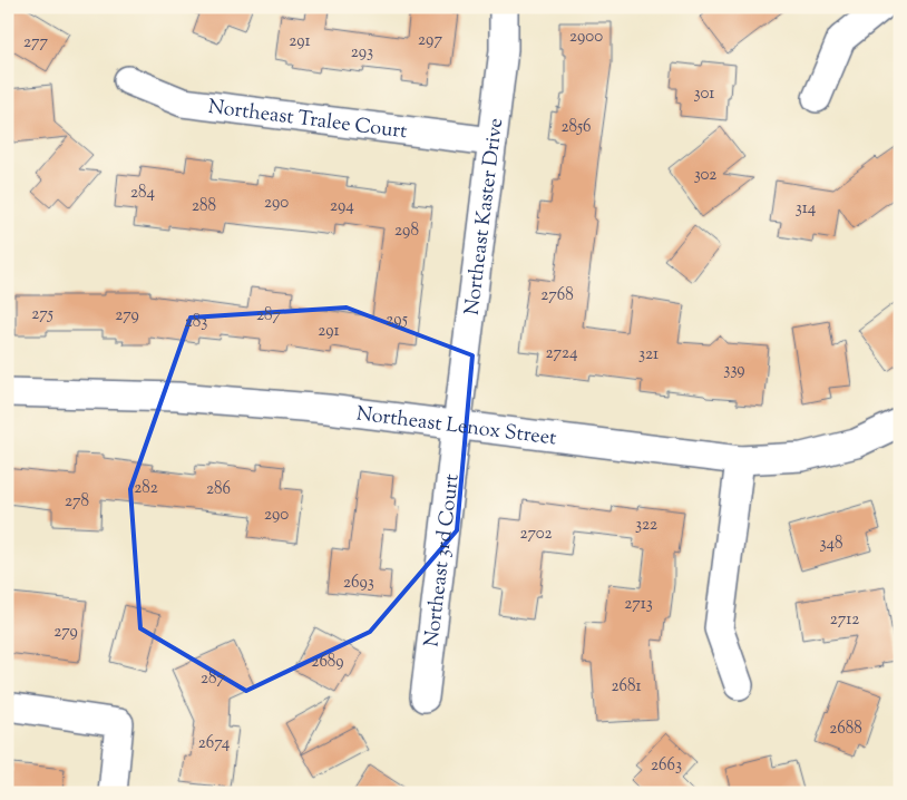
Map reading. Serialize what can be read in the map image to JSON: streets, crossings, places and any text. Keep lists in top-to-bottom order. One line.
{"streets":{"street":["Northeast Tralee Court","Northeast Kaster Drive","Northeast Lenox Street","Northeast 3rd Court"]},"crossings":[["Northeast Tralee Court","Northeast Kaster Drive"],["Northeast Kaster Drive","Northeast Lenox Street"],["Northeast Kaster Drive","Northeast 3rd Court"],["Northeast Lenox Street","Northeast 3rd Court"]],"house_numbers":["2900","297","291","277","293","301","2856","302","284","290","288","294","314","298","2768","275","279","287","295","283","291","2724","321","339","282","286","278","290","322","2702","348","2693","2713","2712","279","2689","287","2681","2688","2674","2663"]}
